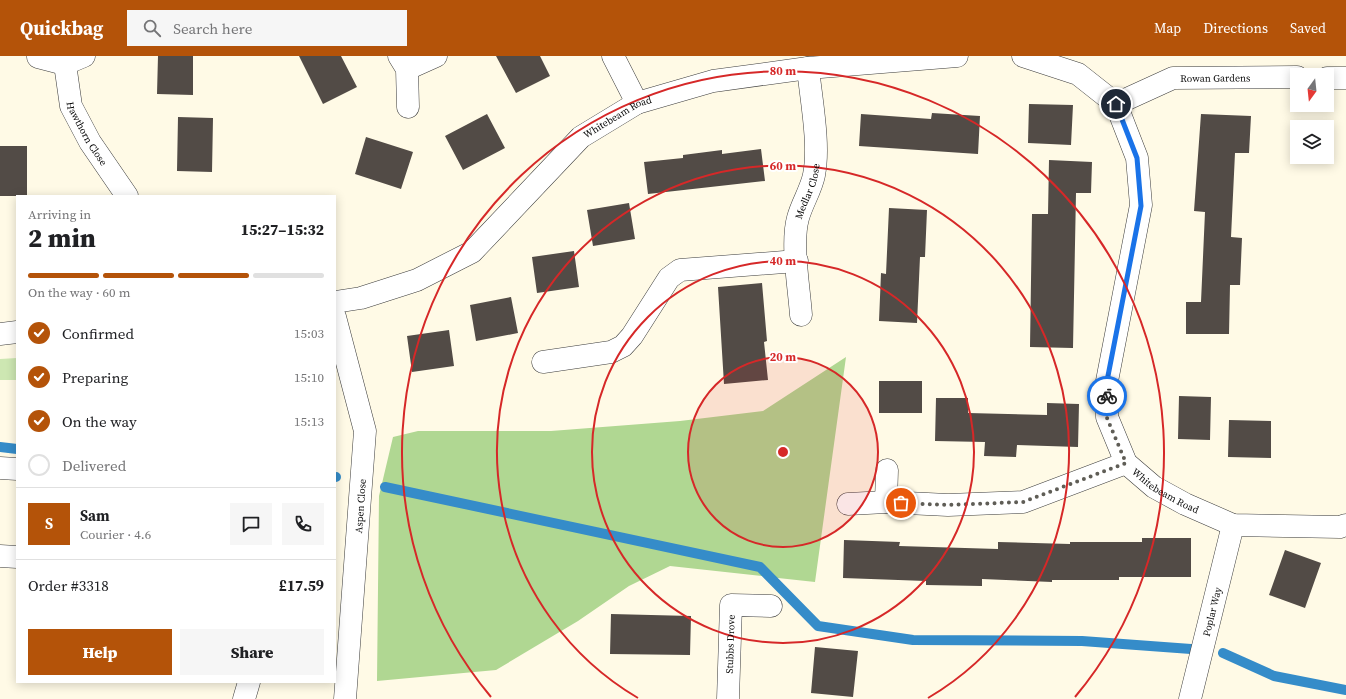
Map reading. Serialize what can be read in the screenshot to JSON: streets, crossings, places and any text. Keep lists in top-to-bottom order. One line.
{"streets":{"street":["Rowan Gardens","Whitebeam Road","Hawthorn Close","Medlar Close","Aspen Close","Poplar Way","Stubbs Drove"]},"crossings":[["Rowan Gardens","Whitebeam Road"],["Whitebeam Road","Medlar Close"],["Whitebeam Road","Poplar Way"]],"north":"bottom","page":{"header":"Quickbag","search":"Search here","nav":["Map","Directions","Saved"],"heading":["2 min","Arriving in","15:27–15:32"],"panel":["Sam","Courier · 4.6","Order #3318","£17.59"],"bar":"On the way · 60 m","list":[["Confirmed","15:03"],["Preparing","15:10"],["On the way","15:13"],"Delivered"],"round":"S","buttons":["Help","Share"]},"rings":["80 m","60 m","40 m","20 m"]}
